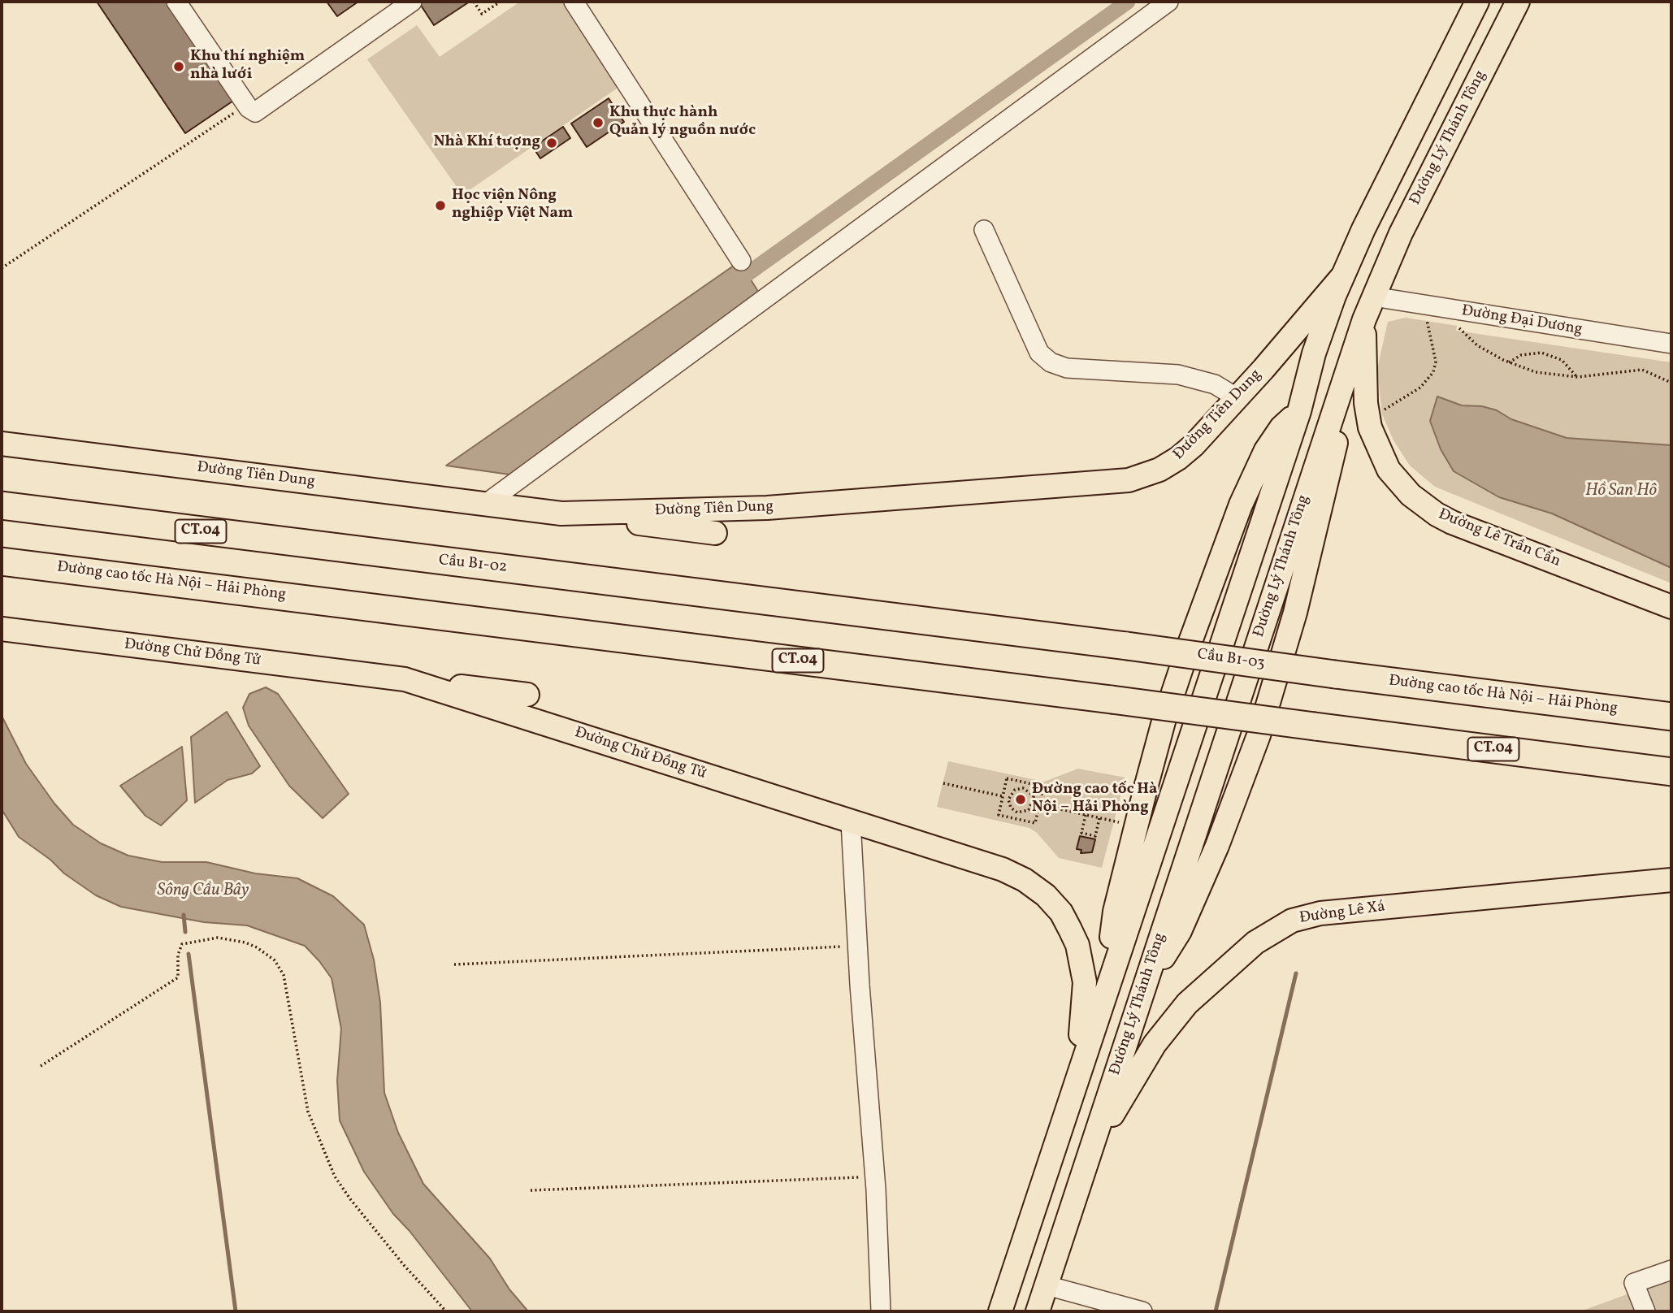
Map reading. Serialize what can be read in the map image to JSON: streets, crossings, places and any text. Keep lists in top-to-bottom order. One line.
{"streets":{"highway":["CT.04","Cầu B1-02","Đường cao tốc Hà Nội – Hải Phòng","Cầu B1-03"],"main road":["Đường Lý Thánh Tông","Đường Tiên Dung","Đường Lê Trần Cẩn","Đường Chử Đồng Tử","Đường Lê Xá"],"street":["Đường Đại Dương"]},"crossings":[["Đường Lý Thánh Tông","Đường Đại Dương"],["Đường Lý Thánh Tông","Đường Lê Trần Cẩn"],["Đường Lý Thánh Tông","Đường Lê Xá"],["Cầu B1-02","Cầu B1-03"],["Đường cao tốc Hà Nội – Hải Phòng","Cầu B1-03"]],"water":["Hồ San Hô","Sông Cầu Bây"],"places":["Khu thí nghiệm nhà lưới","Khu thực hành Quản lý nguồn nước","Nhà Khí tượng","Học viện Nông nghiệp Việt Nam","Đường cao tốc Hà Nội – Hải Phòng"]}
